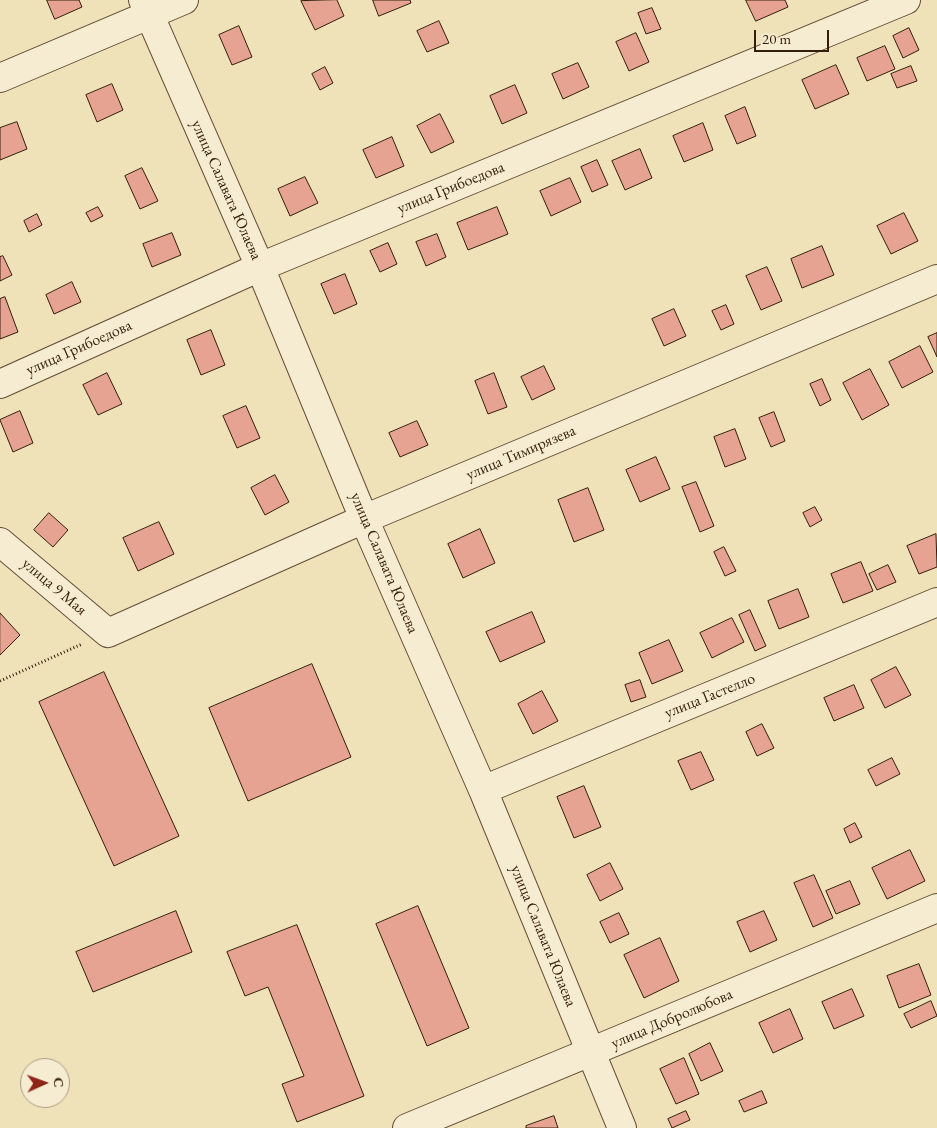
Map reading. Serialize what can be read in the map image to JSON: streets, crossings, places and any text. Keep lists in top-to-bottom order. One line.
{"streets":{"street":["улица Грибоедова","улица Салавата Юлаева","улица Тимирязева","улица 9 Мая","улица Гастелло","улица Добролюбова"]},"crossings":[["улица Грибоедова","улица Салавата Юлаева"],["улица Салавата Юлаева","улица Тимирязева"],["улица Салавата Юлаева","улица Гастелло"],["улица Салавата Юлаева","улица Добролюбова"],["улица Тимирязева","улица 9 Мая"]],"scale_bar":"20 m","north":"right"}
